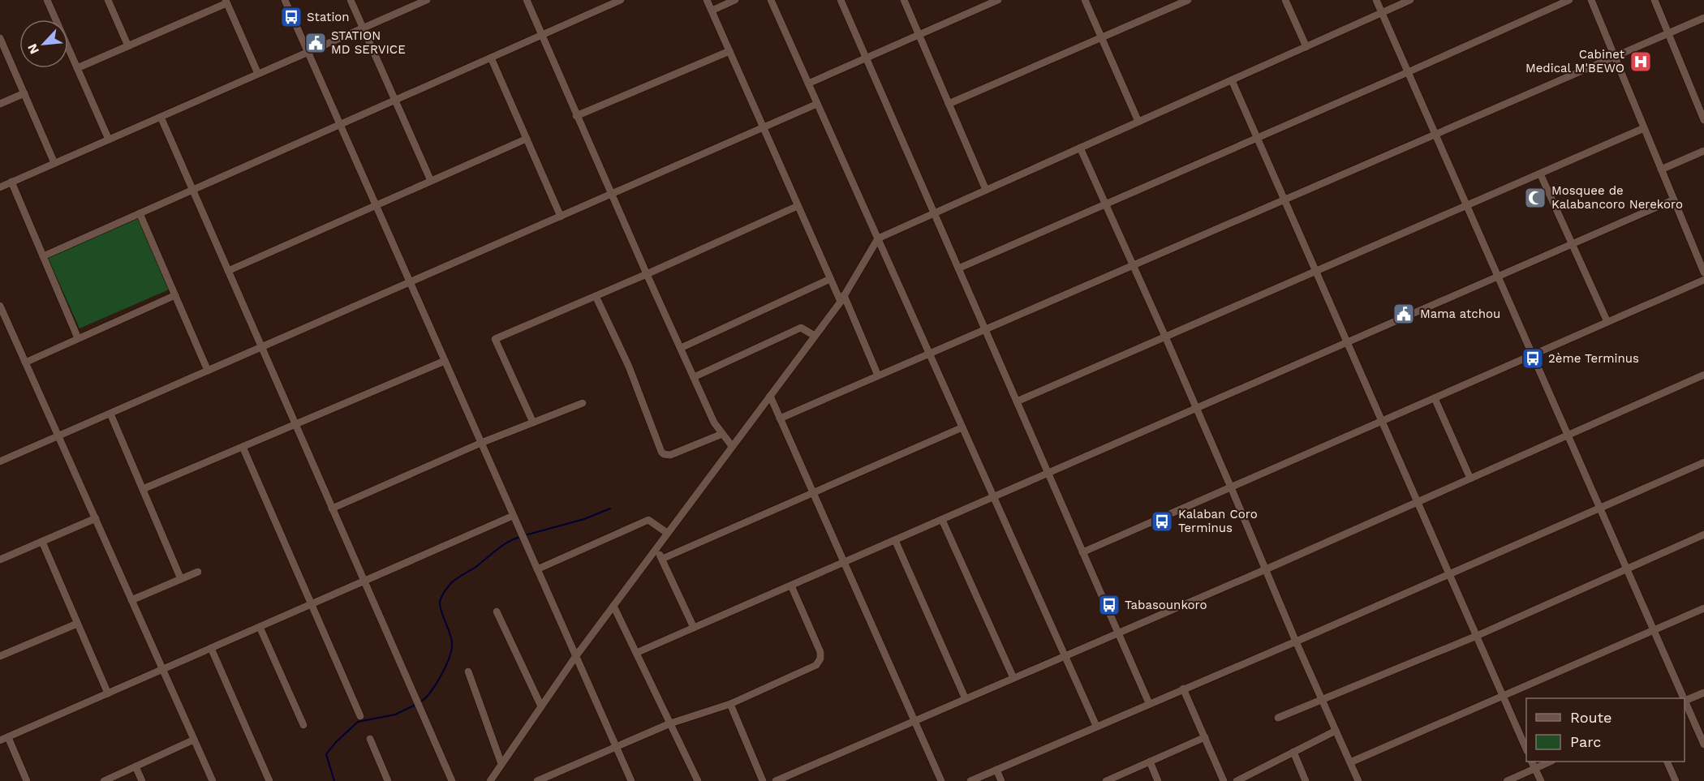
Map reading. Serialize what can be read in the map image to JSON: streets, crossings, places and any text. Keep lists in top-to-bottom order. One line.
{"places":{"bus stop":["Station","2ème Terminus","Kalaban Coro Terminus","Tabasounkoro"],"public building":["STATION MD SERVICE","Mama atchou"],"hospital":["Cabinet Medical M'BEWO"],"mosque":["Mosquee de Kalabancoro Nerekoro"]},"legend":["Route","Parc"],"north":"bottom left"}
